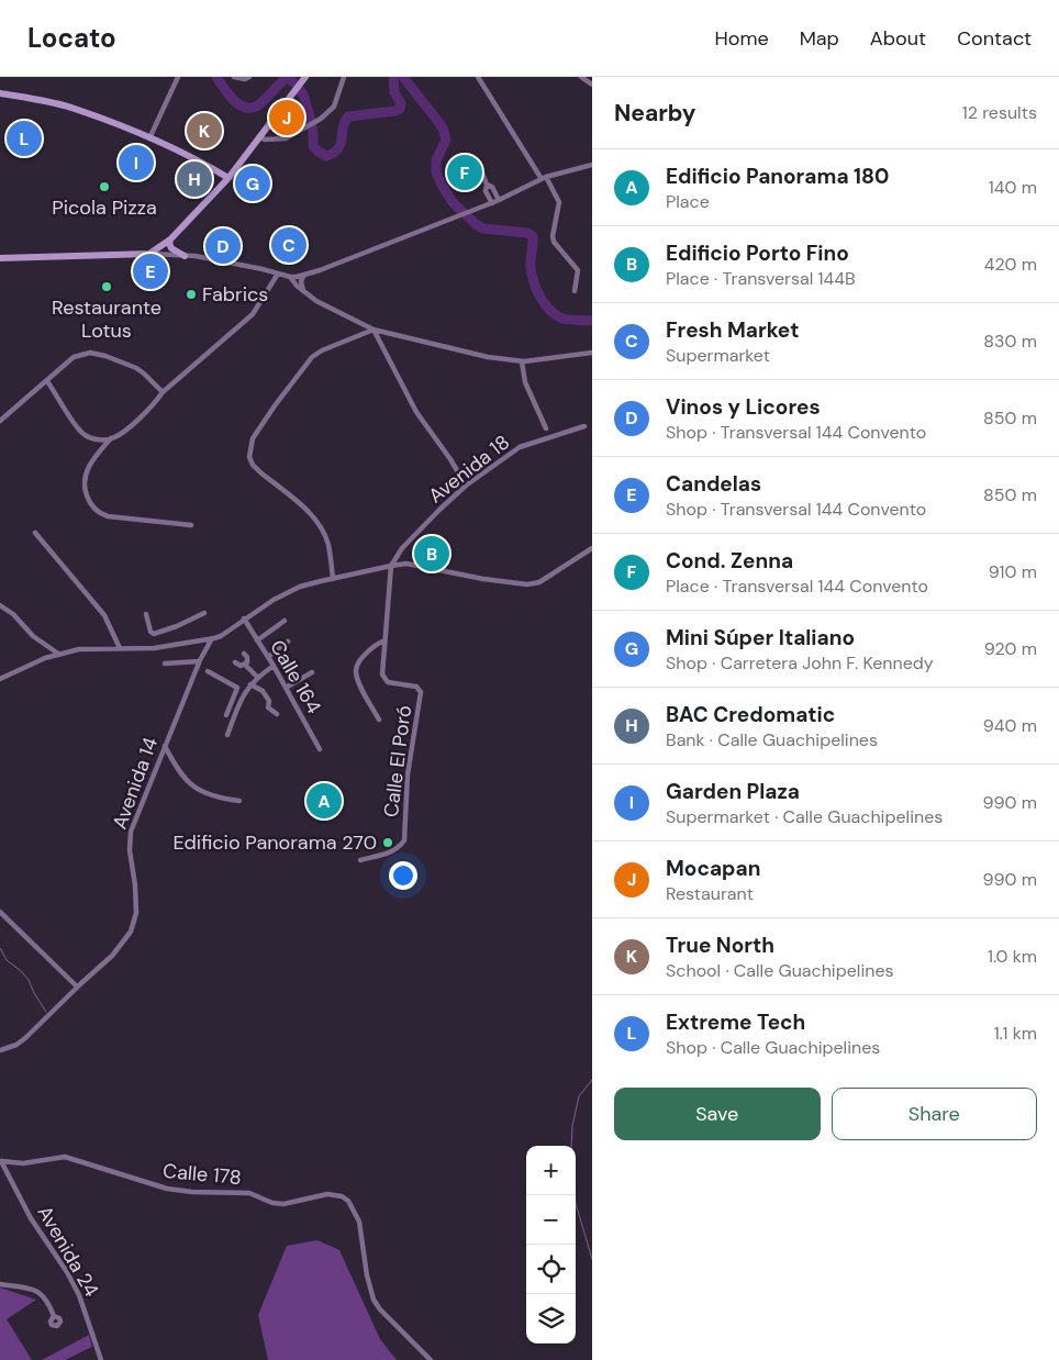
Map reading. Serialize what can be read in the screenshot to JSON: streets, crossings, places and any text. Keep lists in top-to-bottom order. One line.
{"streets":{"street":["Avenida 18","Calle 164","Calle El Poró","Avenida 14","Calle 178","Avenida 24"]},"crossings":[["Avenida 18","Calle El Poró"],["Calle 178","Avenida 24"]],"places":["Picola Pizza","Restaurante Lotus","Fabrics","Edificio Panorama 270"],"page":{"header":"Locato","nav":["Home","Map","About","Contact"],"heading":["Nearby","12 results"],"pins":["J","K","L","I","F","H","G","C","D","E","B","A"],"list":[{"mark":"A","name":"Edificio Panorama 180","note":"Place","value":"140 m"},{"mark":"B","name":"Edificio Porto Fino","note":"Place · Transversal 144B","value":"420 m"},{"mark":"C","name":"Fresh Market","note":"Supermarket","value":"830 m"},{"mark":"D","name":"Vinos y Licores","note":"Shop · Transversal 144 Convento","value":"850 m"},{"mark":"E","name":"Candelas","note":"Shop · Transversal 144 Convento","value":"850 m"},{"mark":"F","name":"Cond. Zenna","note":"Place · Transversal 144 Convento","value":"910 m"},{"mark":"G","name":"Mini Súper Italiano","note":"Shop · Carretera John F. Kennedy","value":"920 m"},{"mark":"H","name":"BAC Credomatic","note":"Bank · Calle Guachipelines","value":"940 m"},{"mark":"I","name":"Garden Plaza","note":"Supermarket · Calle Guachipelines","value":"990 m"},{"mark":"J","name":"Mocapan","note":"Restaurant","value":"990 m"},{"mark":"K","name":"True North","note":"School · Calle Guachipelines","value":"1.0 km"},{"mark":"L","name":"Extreme Tech","note":"Shop · Calle Guachipelines","value":"1.1 km"}],"buttons":["Save","Share"],"map_buttons":["+","−"]}}
